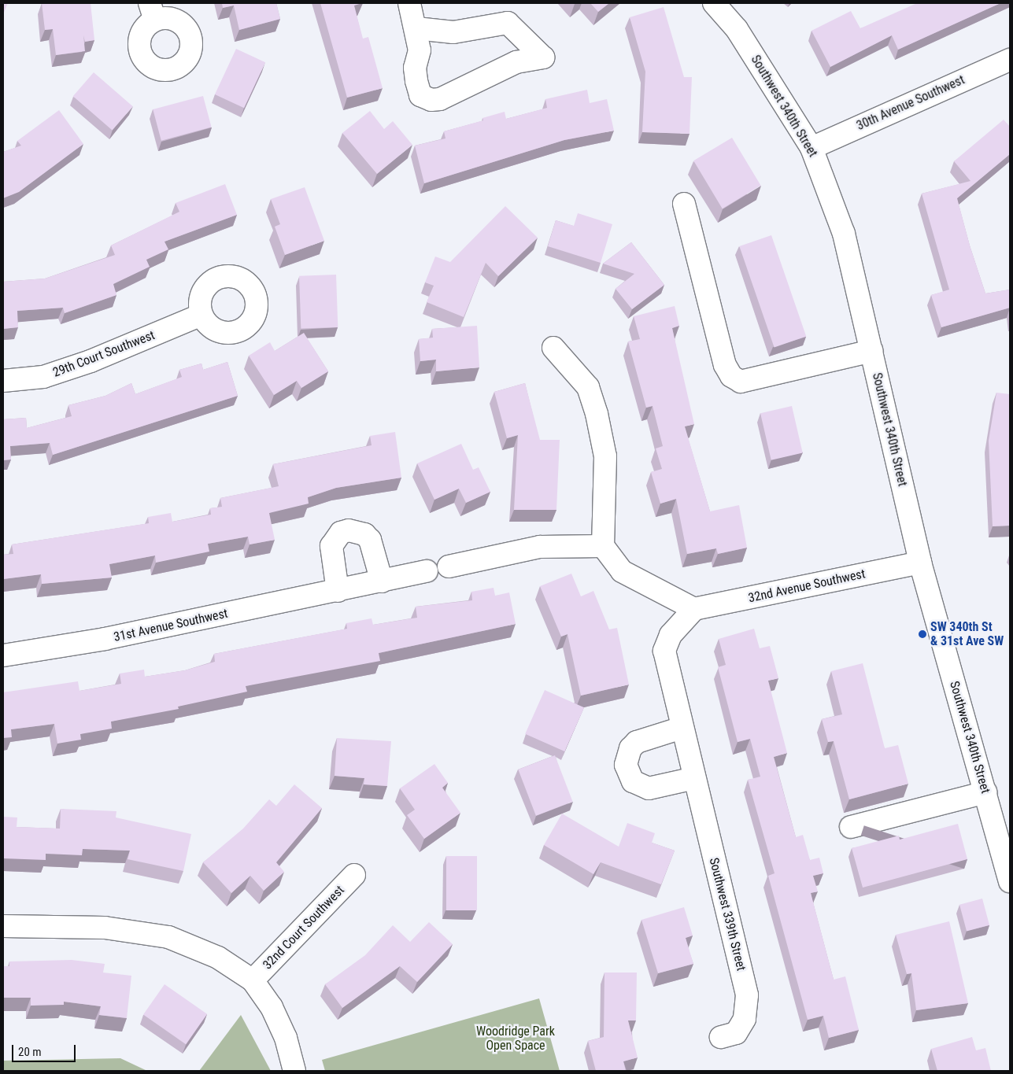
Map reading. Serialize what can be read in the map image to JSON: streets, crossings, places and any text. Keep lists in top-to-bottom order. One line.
{"streets":{"street":["30th Avenue Southwest","Southwest 340th Street","29th Court Southwest","32nd Avenue Southwest","31st Avenue Southwest","Southwest 339th Street","32nd Court Southwest"]},"crossings":[["30th Avenue Southwest","Southwest 340th Street"],["Southwest 340th Street","32nd Avenue Southwest"],["32nd Avenue Southwest","Southwest 339th Street"]],"parks":["Woodridge Park Open Space"],"places":["SW 340th St & 31st Ave SW"],"scale_bar":"20 m"}
